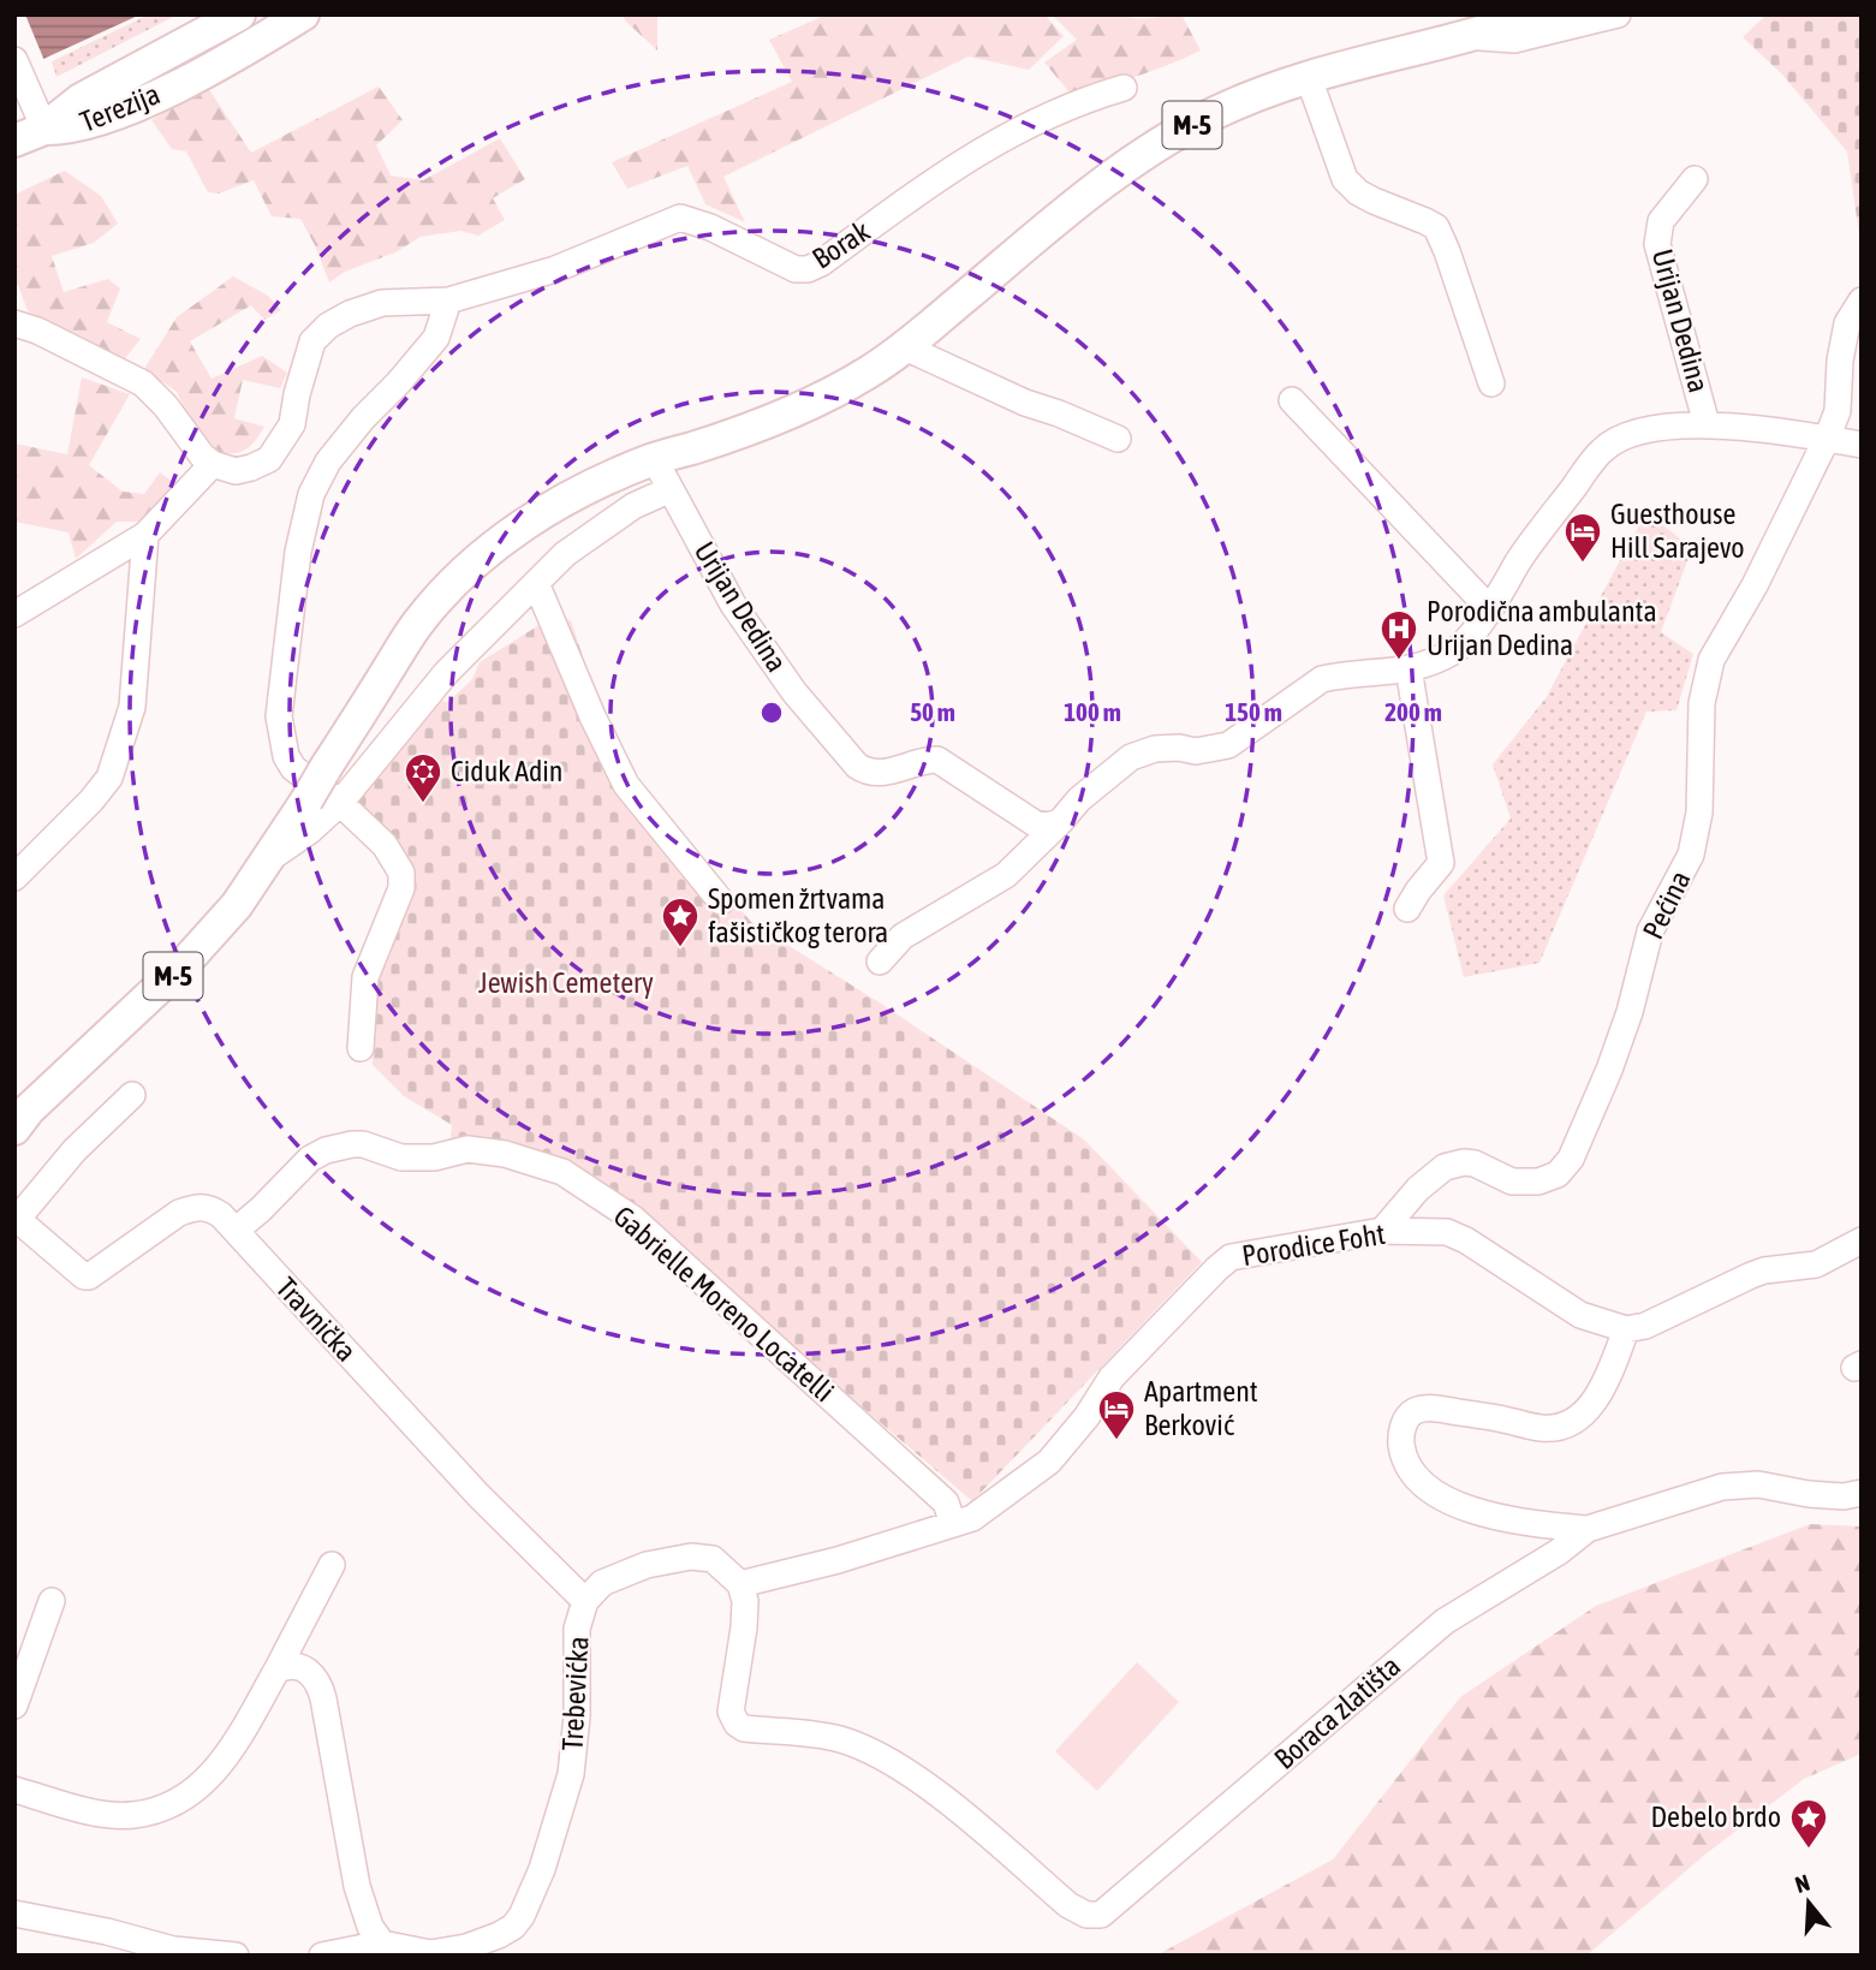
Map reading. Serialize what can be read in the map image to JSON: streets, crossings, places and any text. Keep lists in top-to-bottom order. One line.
{"streets":{"main road":["Terezija","M-5"],"street":["Borak","Urijan Dedina","Pećina","Porodice Foht","Gabrielle Moreno Locatelli","Travnička","Trebevićka","Boraca zlatišta"]},"crossings":[["M-5","Urijan Dedina"],["Urijan Dedina","Pećina"],["Pećina","Porodice Foht"],["Porodice Foht","Gabrielle Moreno Locatelli"],["Porodice Foht","Trebevićka"],["Porodice Foht","Boraca zlatišta"],["Gabrielle Moreno Locatelli","Travnička"],["Travnička","Trebevićka"],["Trebevićka","Boraca zlatišta"]],"parks":["Jewish Cemetery"],"places":{"hotel":["Guesthouse Hill Sarajevo","Apartment Berković"],"hospital":["Porodična ambulanta Urijan Dedina"],"synagogue":["Ciduk Adin"],"place":["Spomen žrtvama fašističkog terora","Debelo brdo"]},"north":"top","rings":["50 m","100 m","150 m","200 m"]}
